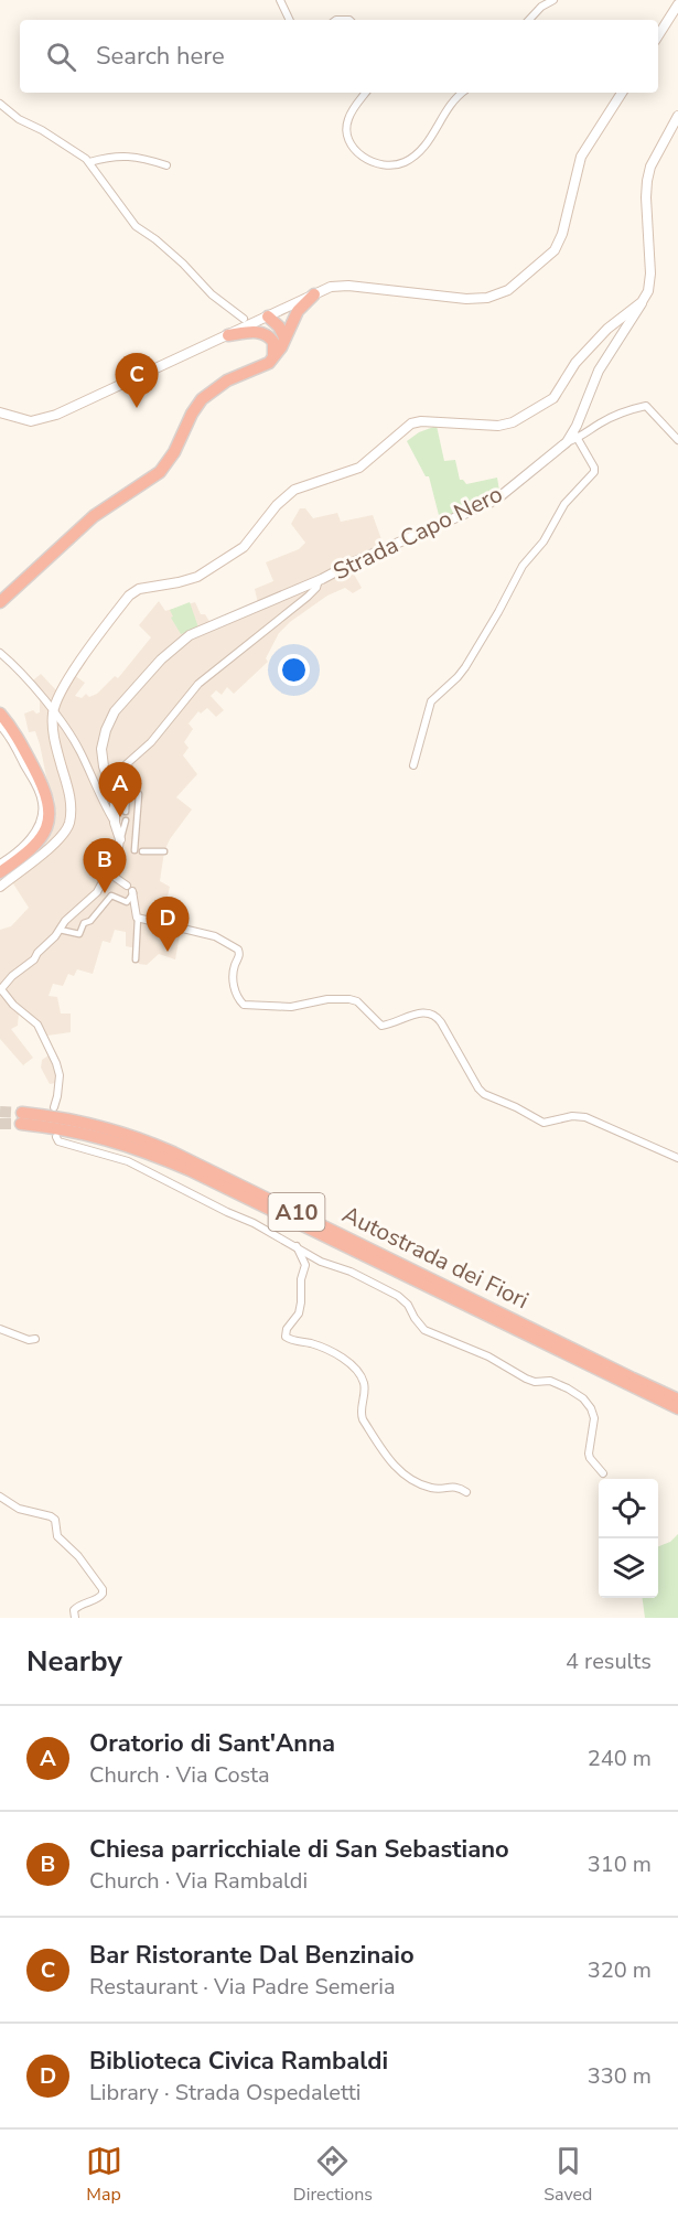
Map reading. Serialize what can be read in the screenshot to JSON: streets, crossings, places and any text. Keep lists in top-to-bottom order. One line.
{"streets":{"highway":["A10","Autostrada dei Fiori"],"main road":["Strada Capo Nero"]},"page":{"search":"Search here","pins":["C","A","B","D"],"heading":["Nearby","4 results"],"list":[{"mark":"A","name":"Oratorio di Sant'Anna","note":"Church · Via Costa","value":"240 m"},{"mark":"B","name":"Chiesa parricchiale di San Sebastiano","note":"Church · Via Rambaldi","value":"310 m"},{"mark":"C","name":"Bar Ristorante Dal Benzinaio","note":"Restaurant · Via Padre Semeria","value":"320 m"},{"mark":"D","name":"Biblioteca Civica Rambaldi","note":"Library · Strada Ospedaletti","value":"330 m"}],"nav":["Map","Directions","Saved"]}}
